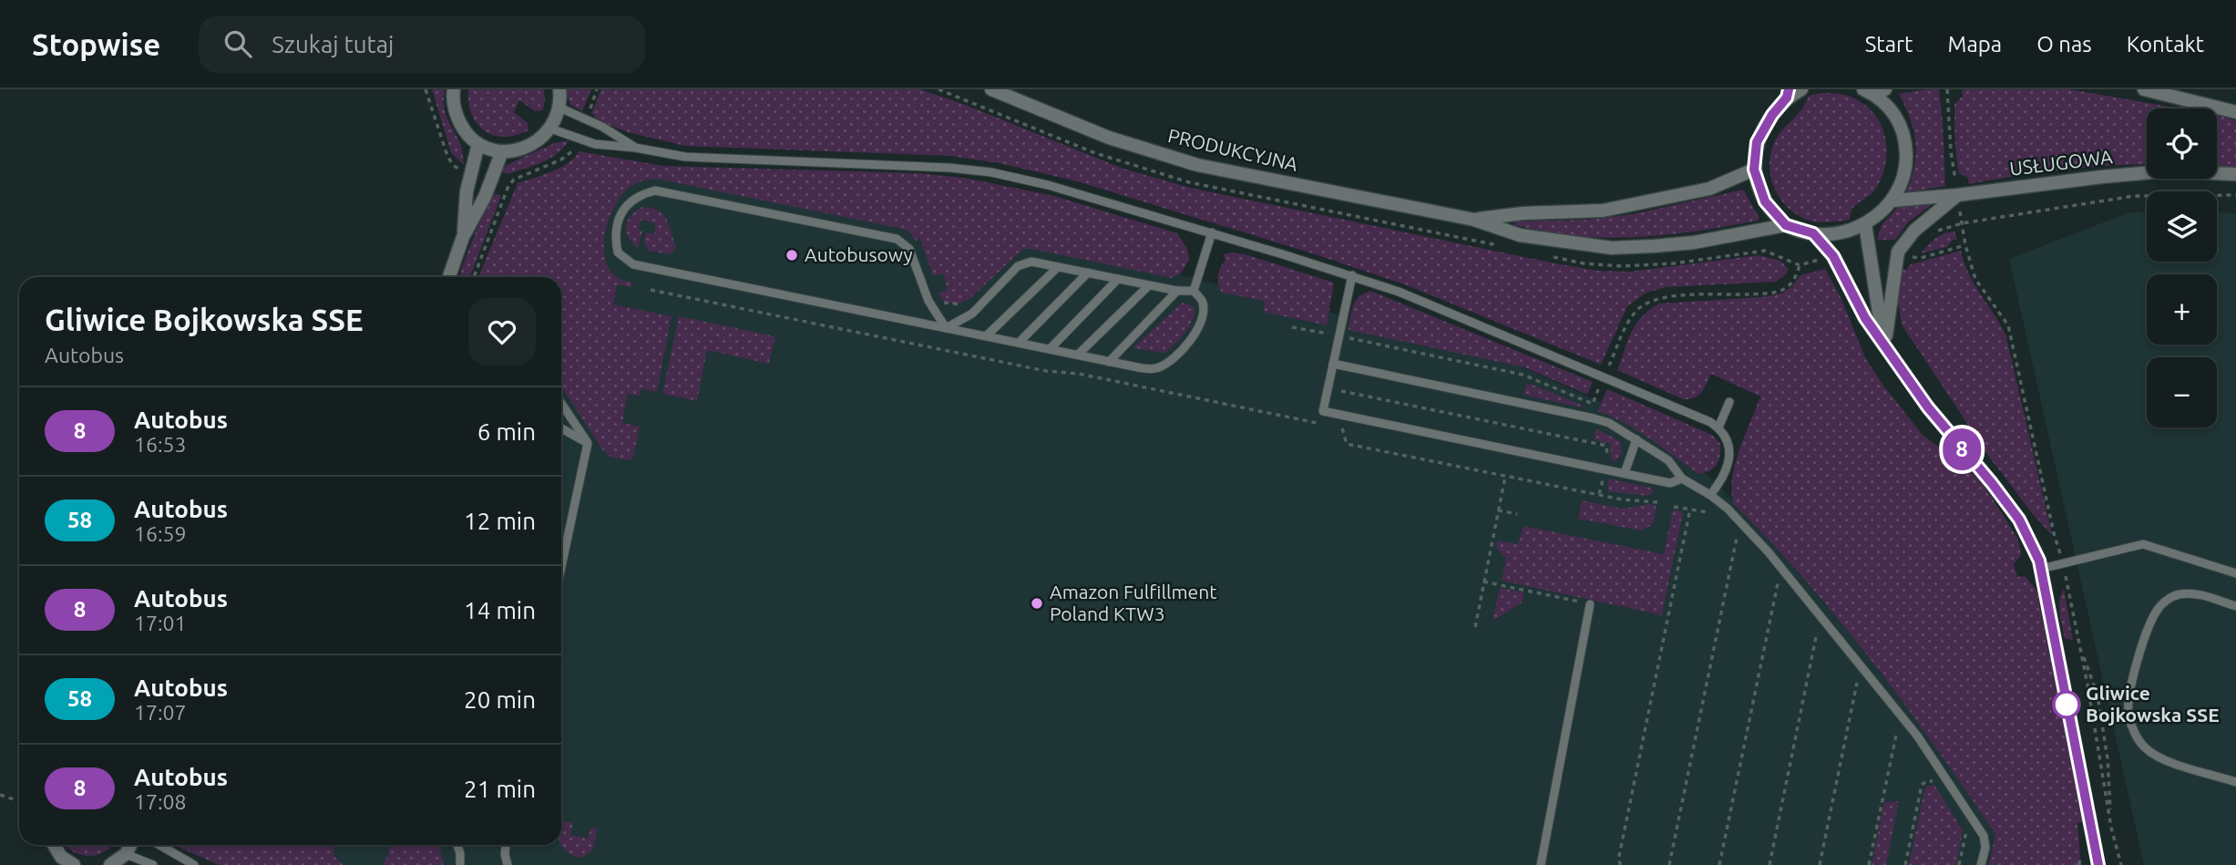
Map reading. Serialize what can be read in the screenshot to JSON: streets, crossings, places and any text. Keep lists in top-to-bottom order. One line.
{"streets":{"street":["PRODUKCYJNA","USŁUGOWA"]},"places":["Autobusowy","Amazon Fulfillment Poland KTW3","Gliwice Bojkowska SSE"],"lines":["bus line 8"],"page":{"header":"Stopwise","search":"Szukaj tutaj","nav":["Start","Mapa","O nas","Kontakt"],"on_map":"8","map_buttons":["+","−"],"heading":["Gliwice Bojkowska SSE","Autobus"],"list":[{"mark":"8","name":"Autobus","note":"16:53","value":"6 min"},{"mark":"58","name":"Autobus","note":"16:59","value":"12 min"},{"mark":"8","name":"Autobus","note":"17:01","value":"14 min"},{"mark":"58","name":"Autobus","note":"17:07","value":"20 min"},{"mark":"8","name":"Autobus","note":"17:08","value":"21 min"}]}}
